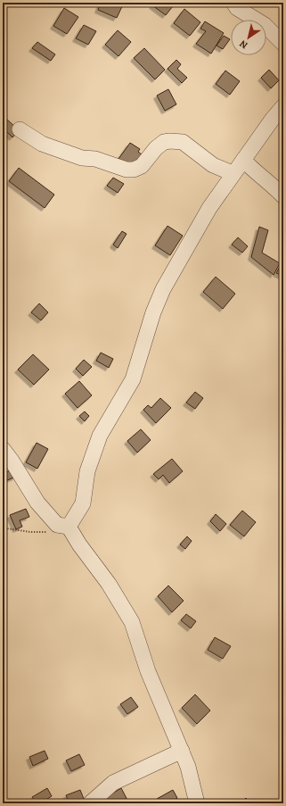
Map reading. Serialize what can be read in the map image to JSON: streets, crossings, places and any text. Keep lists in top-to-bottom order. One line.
{"north":"bottom left"}
